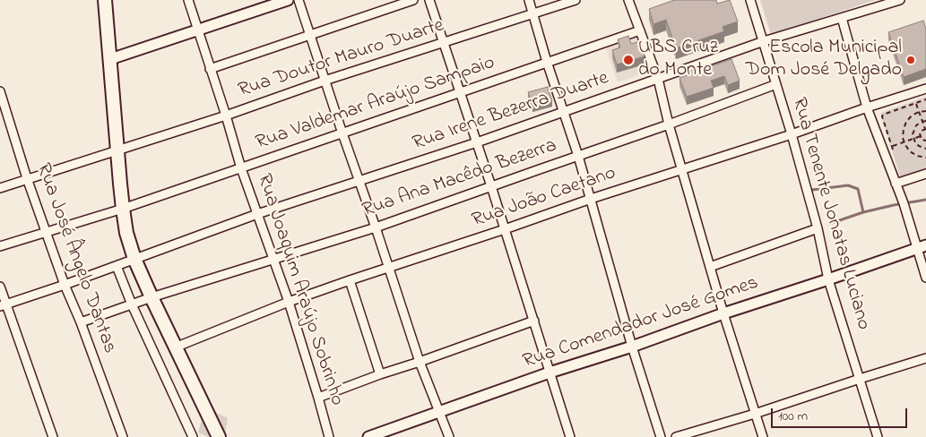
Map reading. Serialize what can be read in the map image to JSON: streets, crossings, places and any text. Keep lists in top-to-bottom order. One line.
{"streets":{"street":["Rua Doutor Mauro Duarte","Rua Valdemar Araújo Sampaio","Rua Irene Bezerra Duarte","Rua Ana Macêdo Bezerra","Rua João Caetano","Rua Tenente Jonatas Luciano","Rua José Ângelo Dantas","Rua Joaquim Araújo Sobrinho","Rua Comendador José Gomes"]},"crossings":[["Rua Doutor Mauro Duarte","Rua José Ângelo Dantas"],["Rua Doutor Mauro Duarte","Rua Joaquim Araújo Sobrinho"],["Rua Valdemar Araújo Sampaio","Rua José Ângelo Dantas"],["Rua Valdemar Araújo Sampaio","Rua Joaquim Araújo Sobrinho"],["Rua Irene Bezerra Duarte","Rua Tenente Jonatas Luciano"],["Rua Irene Bezerra Duarte","Rua José Ângelo Dantas"],["Rua Irene Bezerra Duarte","Rua Joaquim Araújo Sobrinho"],["Rua Ana Macêdo Bezerra","Rua Tenente Jonatas Luciano"],["Rua Ana Macêdo Bezerra","Rua José Ângelo Dantas"],["Rua Ana Macêdo Bezerra","Rua Joaquim Araújo Sobrinho"],["Rua João Caetano","Rua Tenente Jonatas Luciano"],["Rua João Caetano","Rua Joaquim Araújo Sobrinho"],["Rua Tenente Jonatas Luciano","Rua Comendador José Gomes"]],"places":["UBS Cruz do Monte","Escola Municipal Dom José Delgado"],"scale_bar":"100 m"}
